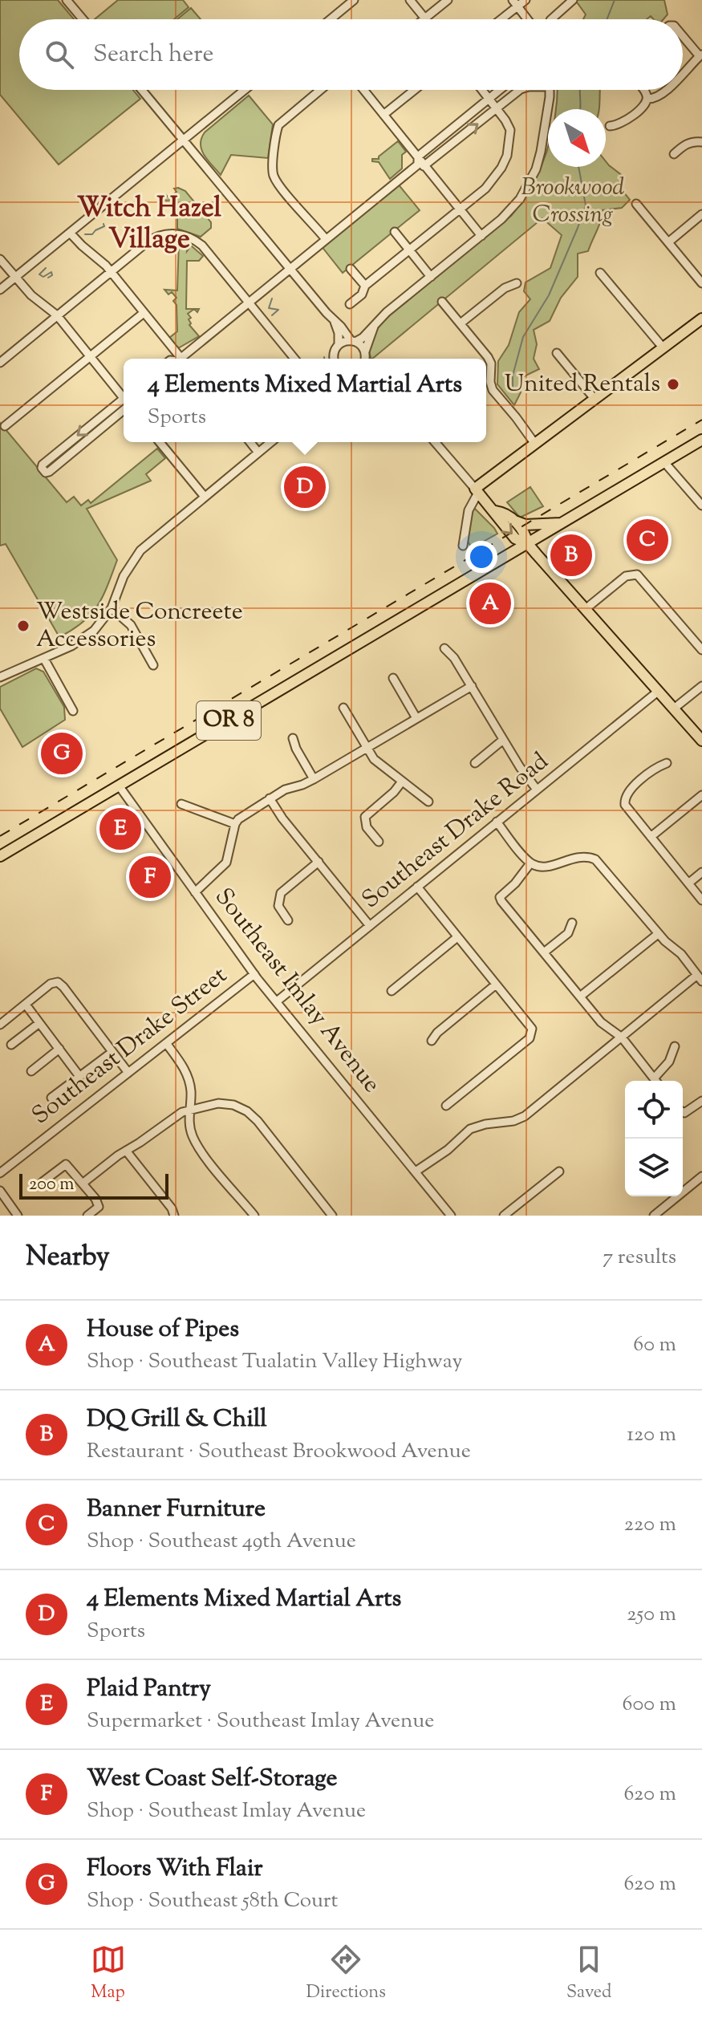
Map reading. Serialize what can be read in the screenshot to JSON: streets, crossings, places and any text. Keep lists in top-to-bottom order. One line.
{"streets":{"main road":["OR 8"],"street":["Southeast Drake Road","Southeast Imlay Avenue","Southeast Drake Street"]},"crossings":[["OR 8","Southeast Imlay Avenue"],["Southeast Drake Road","Southeast Imlay Avenue"],["Southeast Imlay Avenue","Southeast Drake Street"]],"districts":["Witch Hazel Village"],"parks":["Brookwood Crossing"],"places":["United Rentals","Westside Concreete Accessories"],"scale_bar":"200 m","north":"bottom right","page":{"search":"Search here","popup":["4 Elements Mixed Martial Arts","Sports"],"pins":["D","C","B","A","G","E","F"],"scale":"200 m","heading":["Nearby","7 results"],"list":[{"mark":"A","name":"House of Pipes","note":"Shop · Southeast Tualatin Valley Highway","value":"60 m"},{"mark":"B","name":"DQ Grill & Chill","note":"Restaurant · Southeast Brookwood Avenue","value":"120 m"},{"mark":"C","name":"Banner Furniture","note":"Shop · Southeast 49th Avenue","value":"220 m"},{"mark":"D","name":"4 Elements Mixed Martial Arts","note":"Sports","value":"250 m"},{"mark":"E","name":"Plaid Pantry","note":"Supermarket · Southeast Imlay Avenue","value":"600 m"},{"mark":"F","name":"West Coast Self-Storage","note":"Shop · Southeast Imlay Avenue","value":"620 m"},{"mark":"G","name":"Floors With Flair","note":"Shop · Southeast 58th Court","value":"620 m"}],"nav":["Map","Directions","Saved"]}}
